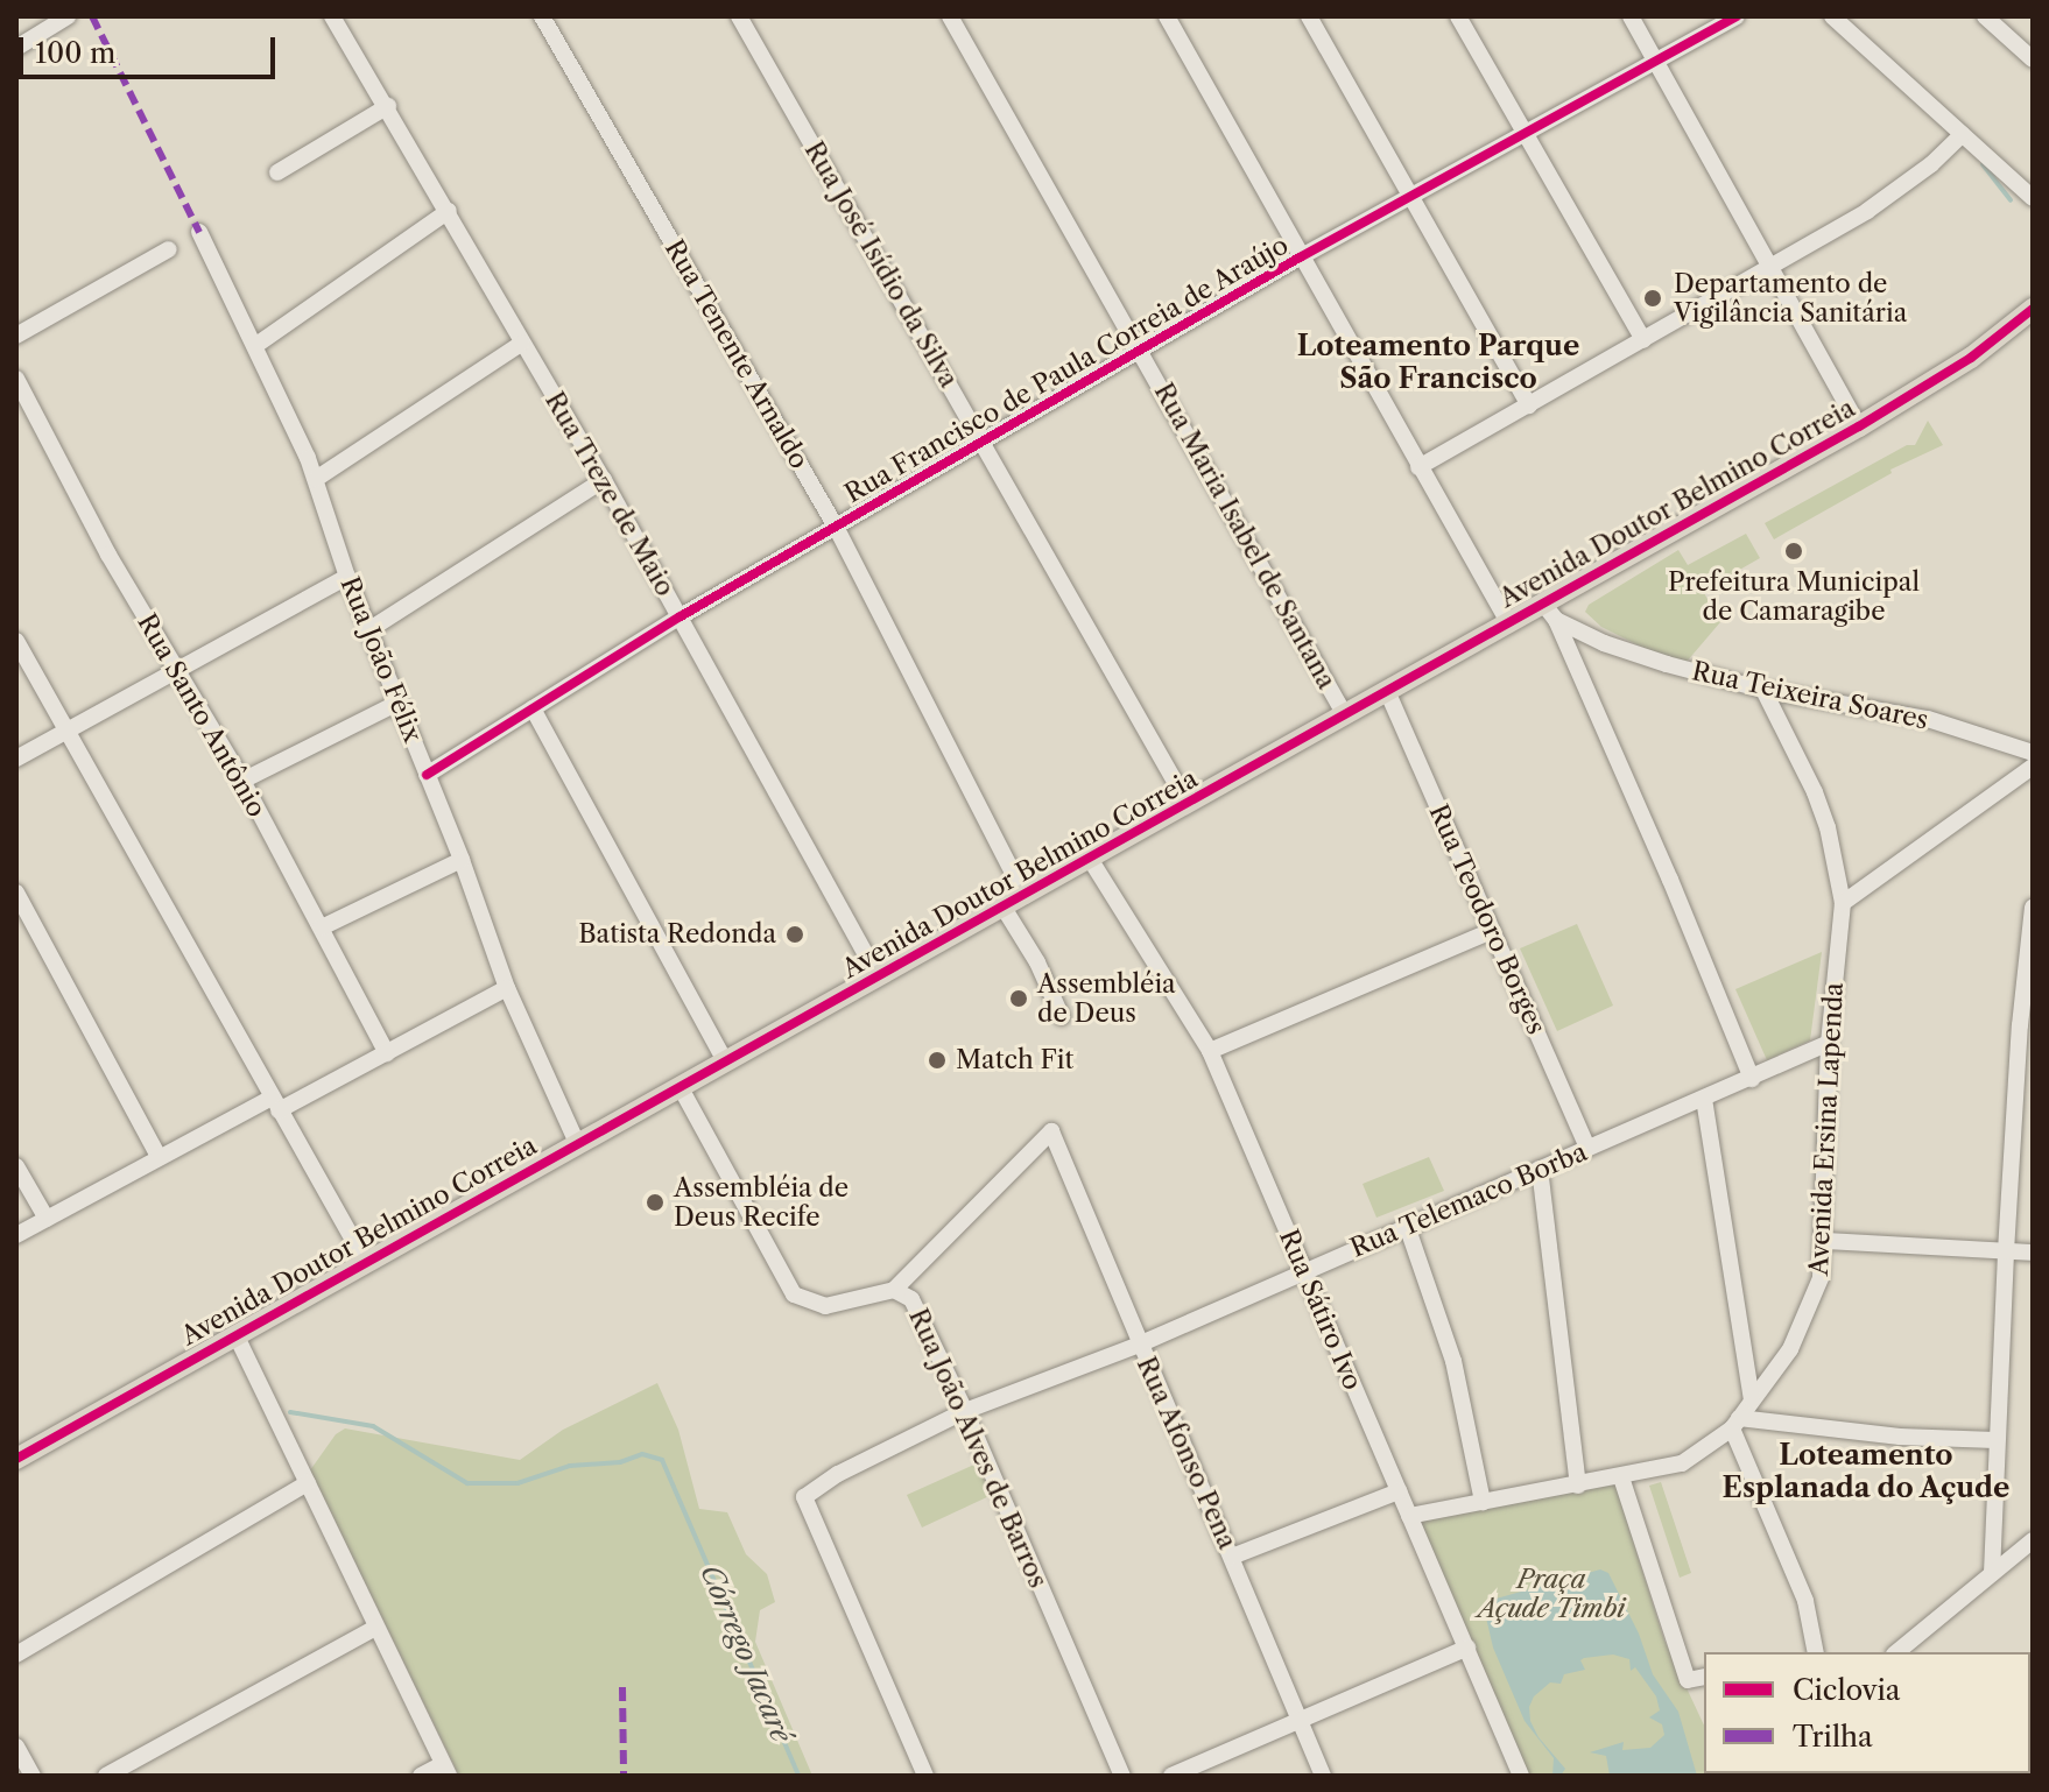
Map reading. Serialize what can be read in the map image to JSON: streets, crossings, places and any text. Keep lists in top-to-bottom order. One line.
{"streets":{"main road":["Avenida Doutor Belmino Correia"],"street":["Rua José Isídio da Silva","Rua Tenente Arnaldo","Rua Francisco de Paula Correia de Araújo","Rua Treze de Maio","Rua Maria Isabel de Santana","Rua João Félix","Rua Teixeira Soares","Rua Santo Antônio","Rua Teodoro Borges","Avenida Ersina Lapenda","Rua Telemaco Borba","Rua Sátiro Ivo","Rua João Alves de Barros","Rua Afonso Pena"]},"crossings":[["Rua José Isídio da Silva","Rua Francisco de Paula Correia de Araújo"],["Rua José Isídio da Silva","Avenida Doutor Belmino Correia"],["Rua Tenente Arnaldo","Rua Francisco de Paula Correia de Araújo"],["Rua Tenente Arnaldo","Avenida Doutor Belmino Correia"],["Rua Francisco de Paula Correia de Araújo","Rua Treze de Maio"],["Rua Francisco de Paula Correia de Araújo","Rua Maria Isabel de Santana"],["Rua Francisco de Paula Correia de Araújo","Rua João Félix"],["Rua Treze de Maio","Avenida Doutor Belmino Correia"],["Avenida Doutor Belmino Correia","Rua Maria Isabel de Santana"],["Avenida Doutor Belmino Correia","Rua João Félix"],["Avenida Doutor Belmino Correia","Rua Teixeira Soares"],["Avenida Doutor Belmino Correia","Rua Teodoro Borges"],["Avenida Doutor Belmino Correia","Rua Sátiro Ivo"],["Avenida Doutor Belmino Correia","Rua João Alves de Barros"],["Rua Teixeira Soares","Avenida Ersina Lapenda"],["Rua Teodoro Borges","Rua Telemaco Borba"],["Avenida Ersina Lapenda","Rua Telemaco Borba"],["Rua Telemaco Borba","Rua Sátiro Ivo"],["Rua Telemaco Borba","Rua João Alves de Barros"],["Rua Telemaco Borba","Rua Afonso Pena"],["Rua João Alves de Barros","Rua Afonso Pena"]],"districts":["Loteamento Parque São Francisco","Loteamento Esplanada do Açude"],"water":["Córrego Jacaré"],"parks":["Praça Açude Timbi"],"places":["Departamento de Vigilância Sanitária","Prefeitura Municipal de Camaragibe","Batista Redonda","Assembléia de Deus","Match Fit","Assembléia de Deus Recife"],"legend":["Ciclovia","Trilha"],"scale_bar":"100 m"}
